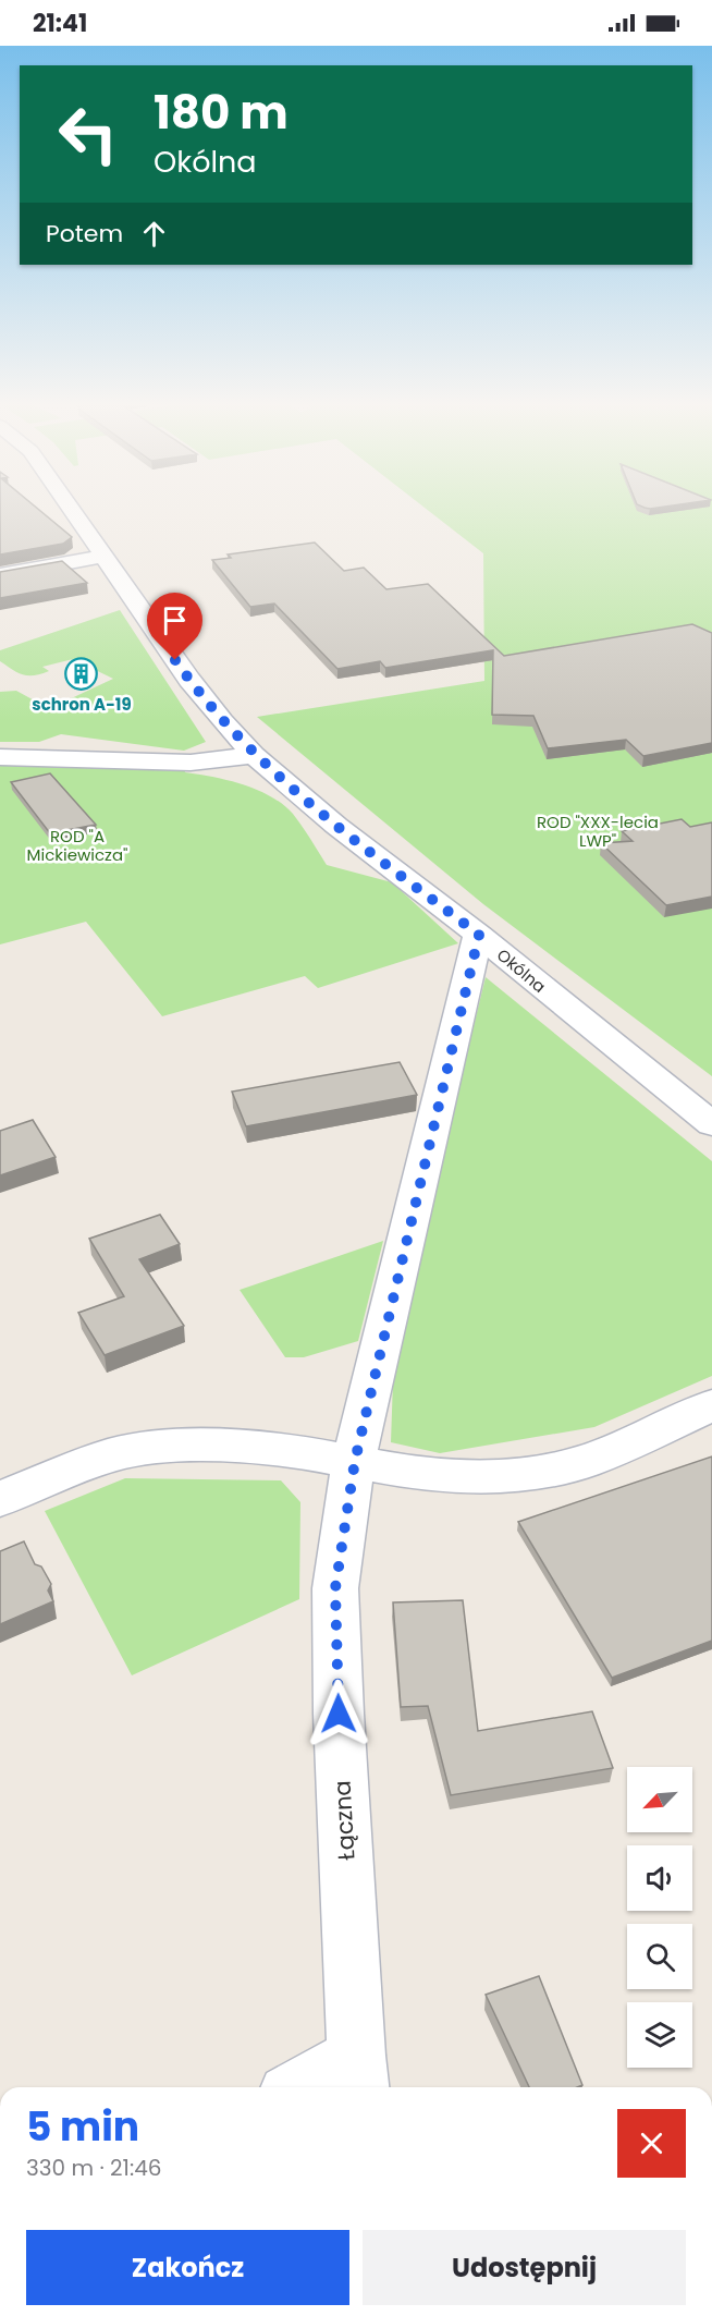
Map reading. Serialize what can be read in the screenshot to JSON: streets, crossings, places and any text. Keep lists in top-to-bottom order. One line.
{"streets":{"street":["Okólna","Łączna"]},"crossings":[["Okólna","Łączna"]],"parks":["ROD \"XXX-lecia LWP\"","ROD \"A Mickiewicza\""],"places":{"building":["schron A-19"]},"north":"bottom left","page":{"status":"21:41","turn":["180 m","Okólna"],"then":"Potem","heading":["5 min","330 m · 21:46"],"buttons":["Zakończ","Udostępnij"]}}
